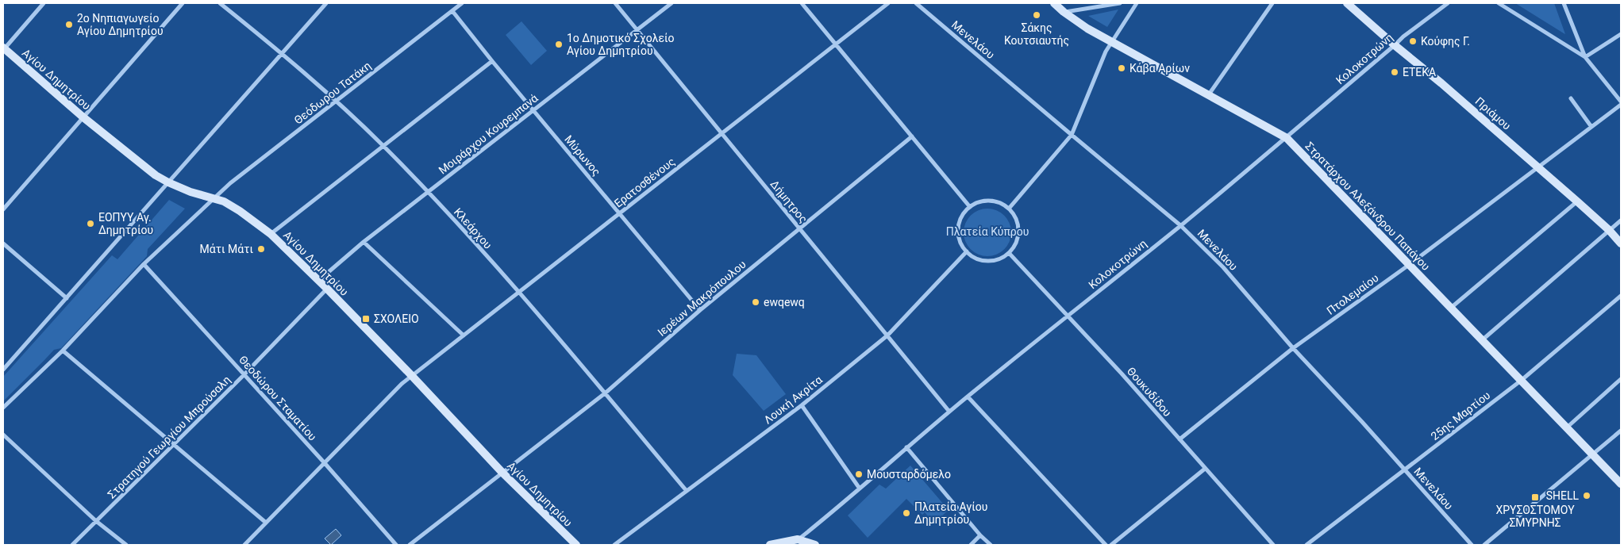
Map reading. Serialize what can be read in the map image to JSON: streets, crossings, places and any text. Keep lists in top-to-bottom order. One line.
{"streets":{"street":["Μενελάου","Κολοκοτρώνη","Αγίου Δημητρίου","Θεόδωρου Τατάκη","Πριάμου","Μοιράρχου Κουρεμπανά","Μύρωνος","Ερατοσθένους","Δήμητρος","Στρατάρχου Αλεξάνδρου Παπάγου","Κλεάρχου","Πτολεμαίου","Ιερέων Μακρόπουλου","Θουκυδίδου","Θεοδώρου Σταματίου","Λουκή Ακρίτα","25ης Μαρτίου","Στρατηγού Γεωργίου Μπρούσαλη"]},"crossings":[["Μενελάου","Κολοκοτρώνη"],["Μενελάου","Πτολεμαίου"],["Μενελάου","25ης Μαρτίου"],["Κολοκοτρώνη","Πριάμου"],["Κολοκοτρώνη","Δήμητρος"],["Κολοκοτρώνη","Στρατάρχου Αλεξάνδρου Παπάγου"],["Κολοκοτρώνη","Θουκυδίδου"],["Αγίου Δημητρίου","Θεόδωρου Τατάκη"],["Αγίου Δημητρίου","Μοιράρχου Κουρεμπανά"],["Αγίου Δημητρίου","Ερατοσθένους"],["Αγίου Δημητρίου","Ιερέων Μακρόπουλου"],["Αγίου Δημητρίου","Στρατηγού Γεωργίου Μπρούσαλη"],["Θεόδωρου Τατάκη","Μύρωνος"],["Θεόδωρου Τατάκη","Κλεάρχου"],["Θεόδωρου Τατάκη","Θεοδώρου Σταματίου"],["Πριάμου","Πτολεμαίου"],["Μοιράρχου Κουρεμπανά","Μύρωνος"],["Μοιράρχου Κουρεμπανά","Δήμητρος"],["Μοιράρχου Κουρεμπανά","Κλεάρχου"],["Μύρωνος","Ερατοσθένους"],["Μύρωνος","Ιερέων Μακρόπουλου"],["Ερατοσθένους","Δήμητρος"],["Ερατοσθένους","Κλεάρχου"],["Ερατοσθένους","Θεοδώρου Σταματίου"],["Δήμητρος","Ιερέων Μακρόπουλου"],["Δήμητρος","Λουκή Ακρίτα"],["Στρατάρχου Αλεξάνδρου Παπάγου","Πτολεμαίου"],["Στρατάρχου Αλεξάνδρου Παπάγου","25ης Μαρτίου"],["Κλεάρχου","Ιερέων Μακρόπουλου"],["Κλεάρχου","Λουκή Ακρίτα"],["Πτολεμαίου","Θουκυδίδου"],["Θουκυδίδου","Λουκή Ακρίτα"],["Θεοδώρου Σταματίου","Στρατηγού Γεωργίου Μπρούσαλη"]],"parks":["Πλατεία Κύπρου"],"places":{"other":["Σάκης Κουτσιαυτής","2ο Νηπιαγωγείο Αγίου Δημητρίου","Κούφης Γ.","1ο Δημοτικό Σχολείο Αγίου Δημητρίου","Κάβα Αρίων","ΕΤΕΚΑ","ΕΟΠΥΥ Αγ. Δημητρίου","Μάτι Μάτι","ewqewq","Μουσταρδόμελο","SHELL","Πλατεία Αγίου Δημητρίου"],"transit":["ΣΧΟΛΕΙΟ","ΧΡΥΣΟΣΤΟΜΟΥ ΣΜΥΡΝΗΣ"]}}
